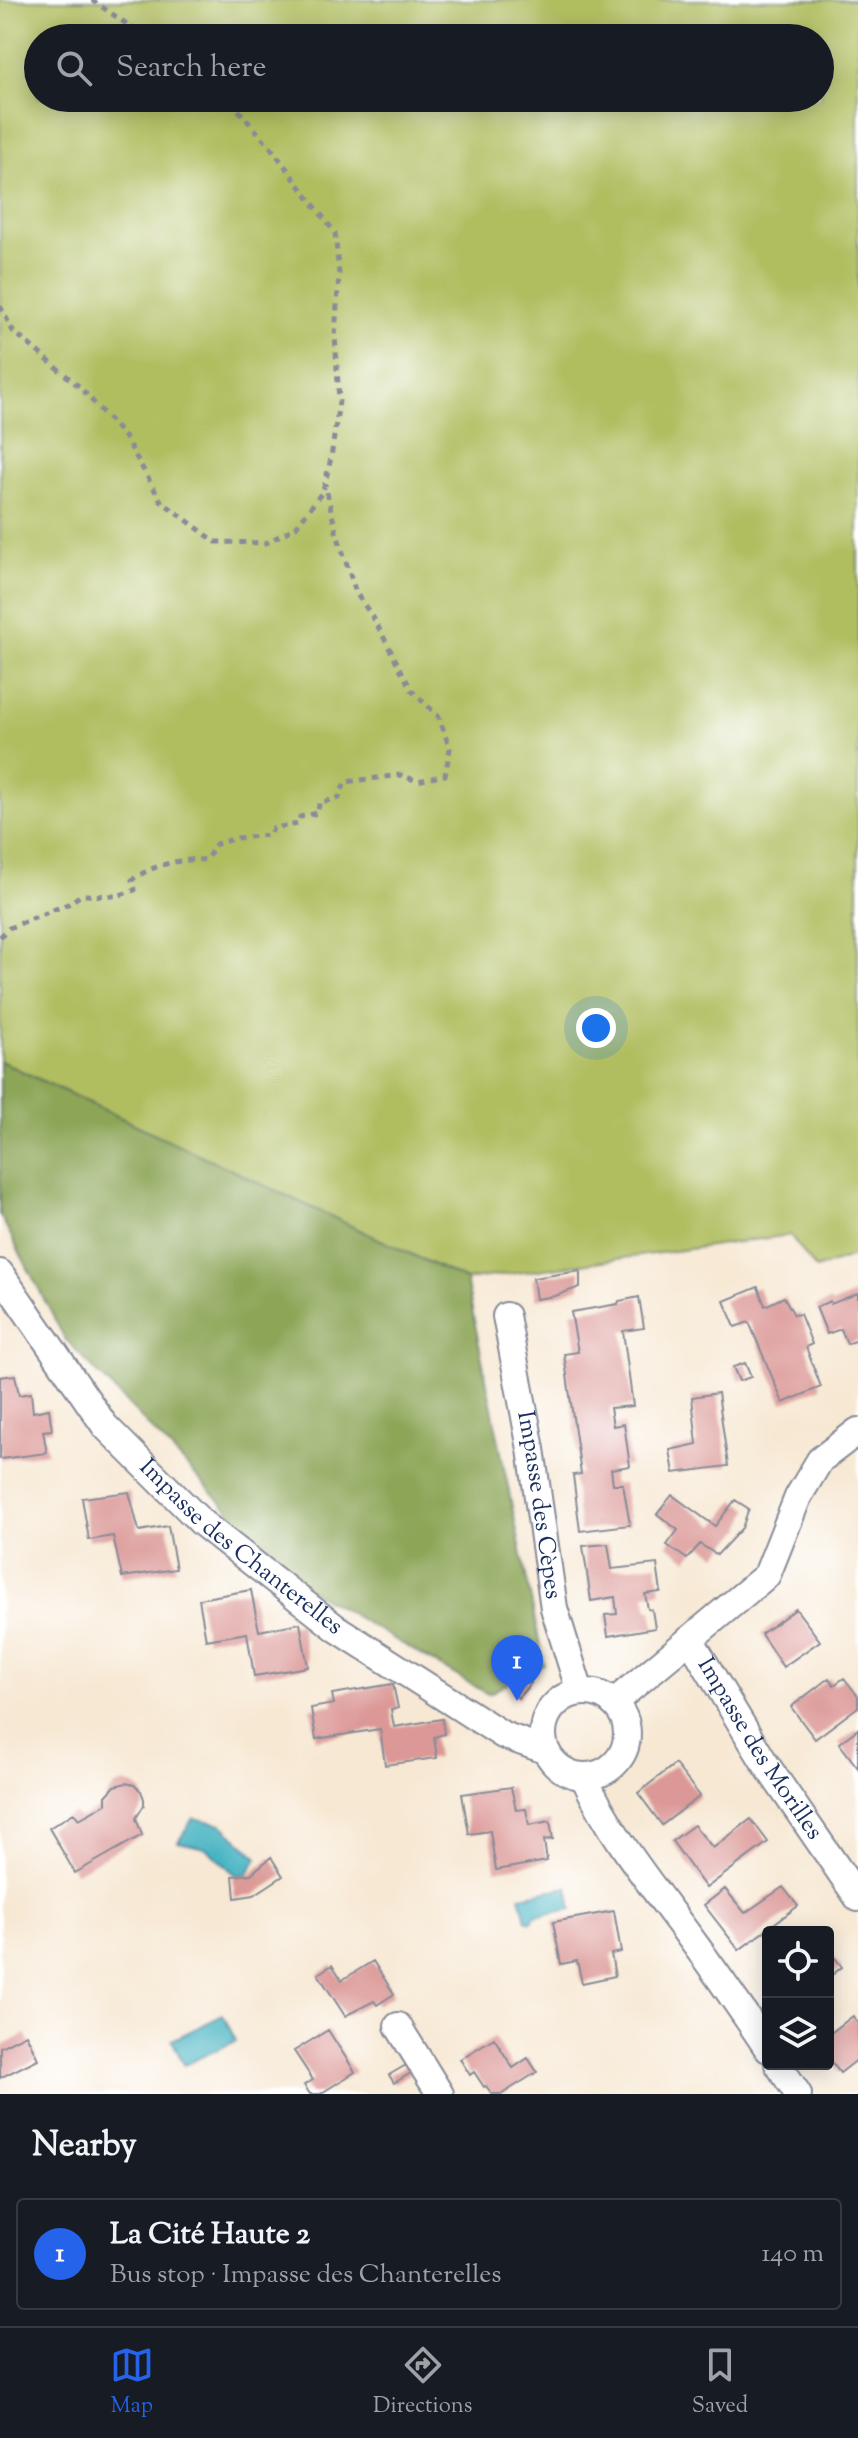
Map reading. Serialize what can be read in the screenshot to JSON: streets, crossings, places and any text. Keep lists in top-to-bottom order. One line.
{"streets":{"street":["Impasse des Cèpes","Impasse des Chanterelles","Impasse des Morilles"]},"crossings":[["Impasse des Cèpes","Impasse des Chanterelles"]],"page":{"search":"Search here","pins":"1","heading":"Nearby","list":[{"mark":"1","name":"La Cité Haute 2","note":"Bus stop · Impasse des Chanterelles","value":"140 m"}],"nav":["Map","Directions","Saved"]}}
